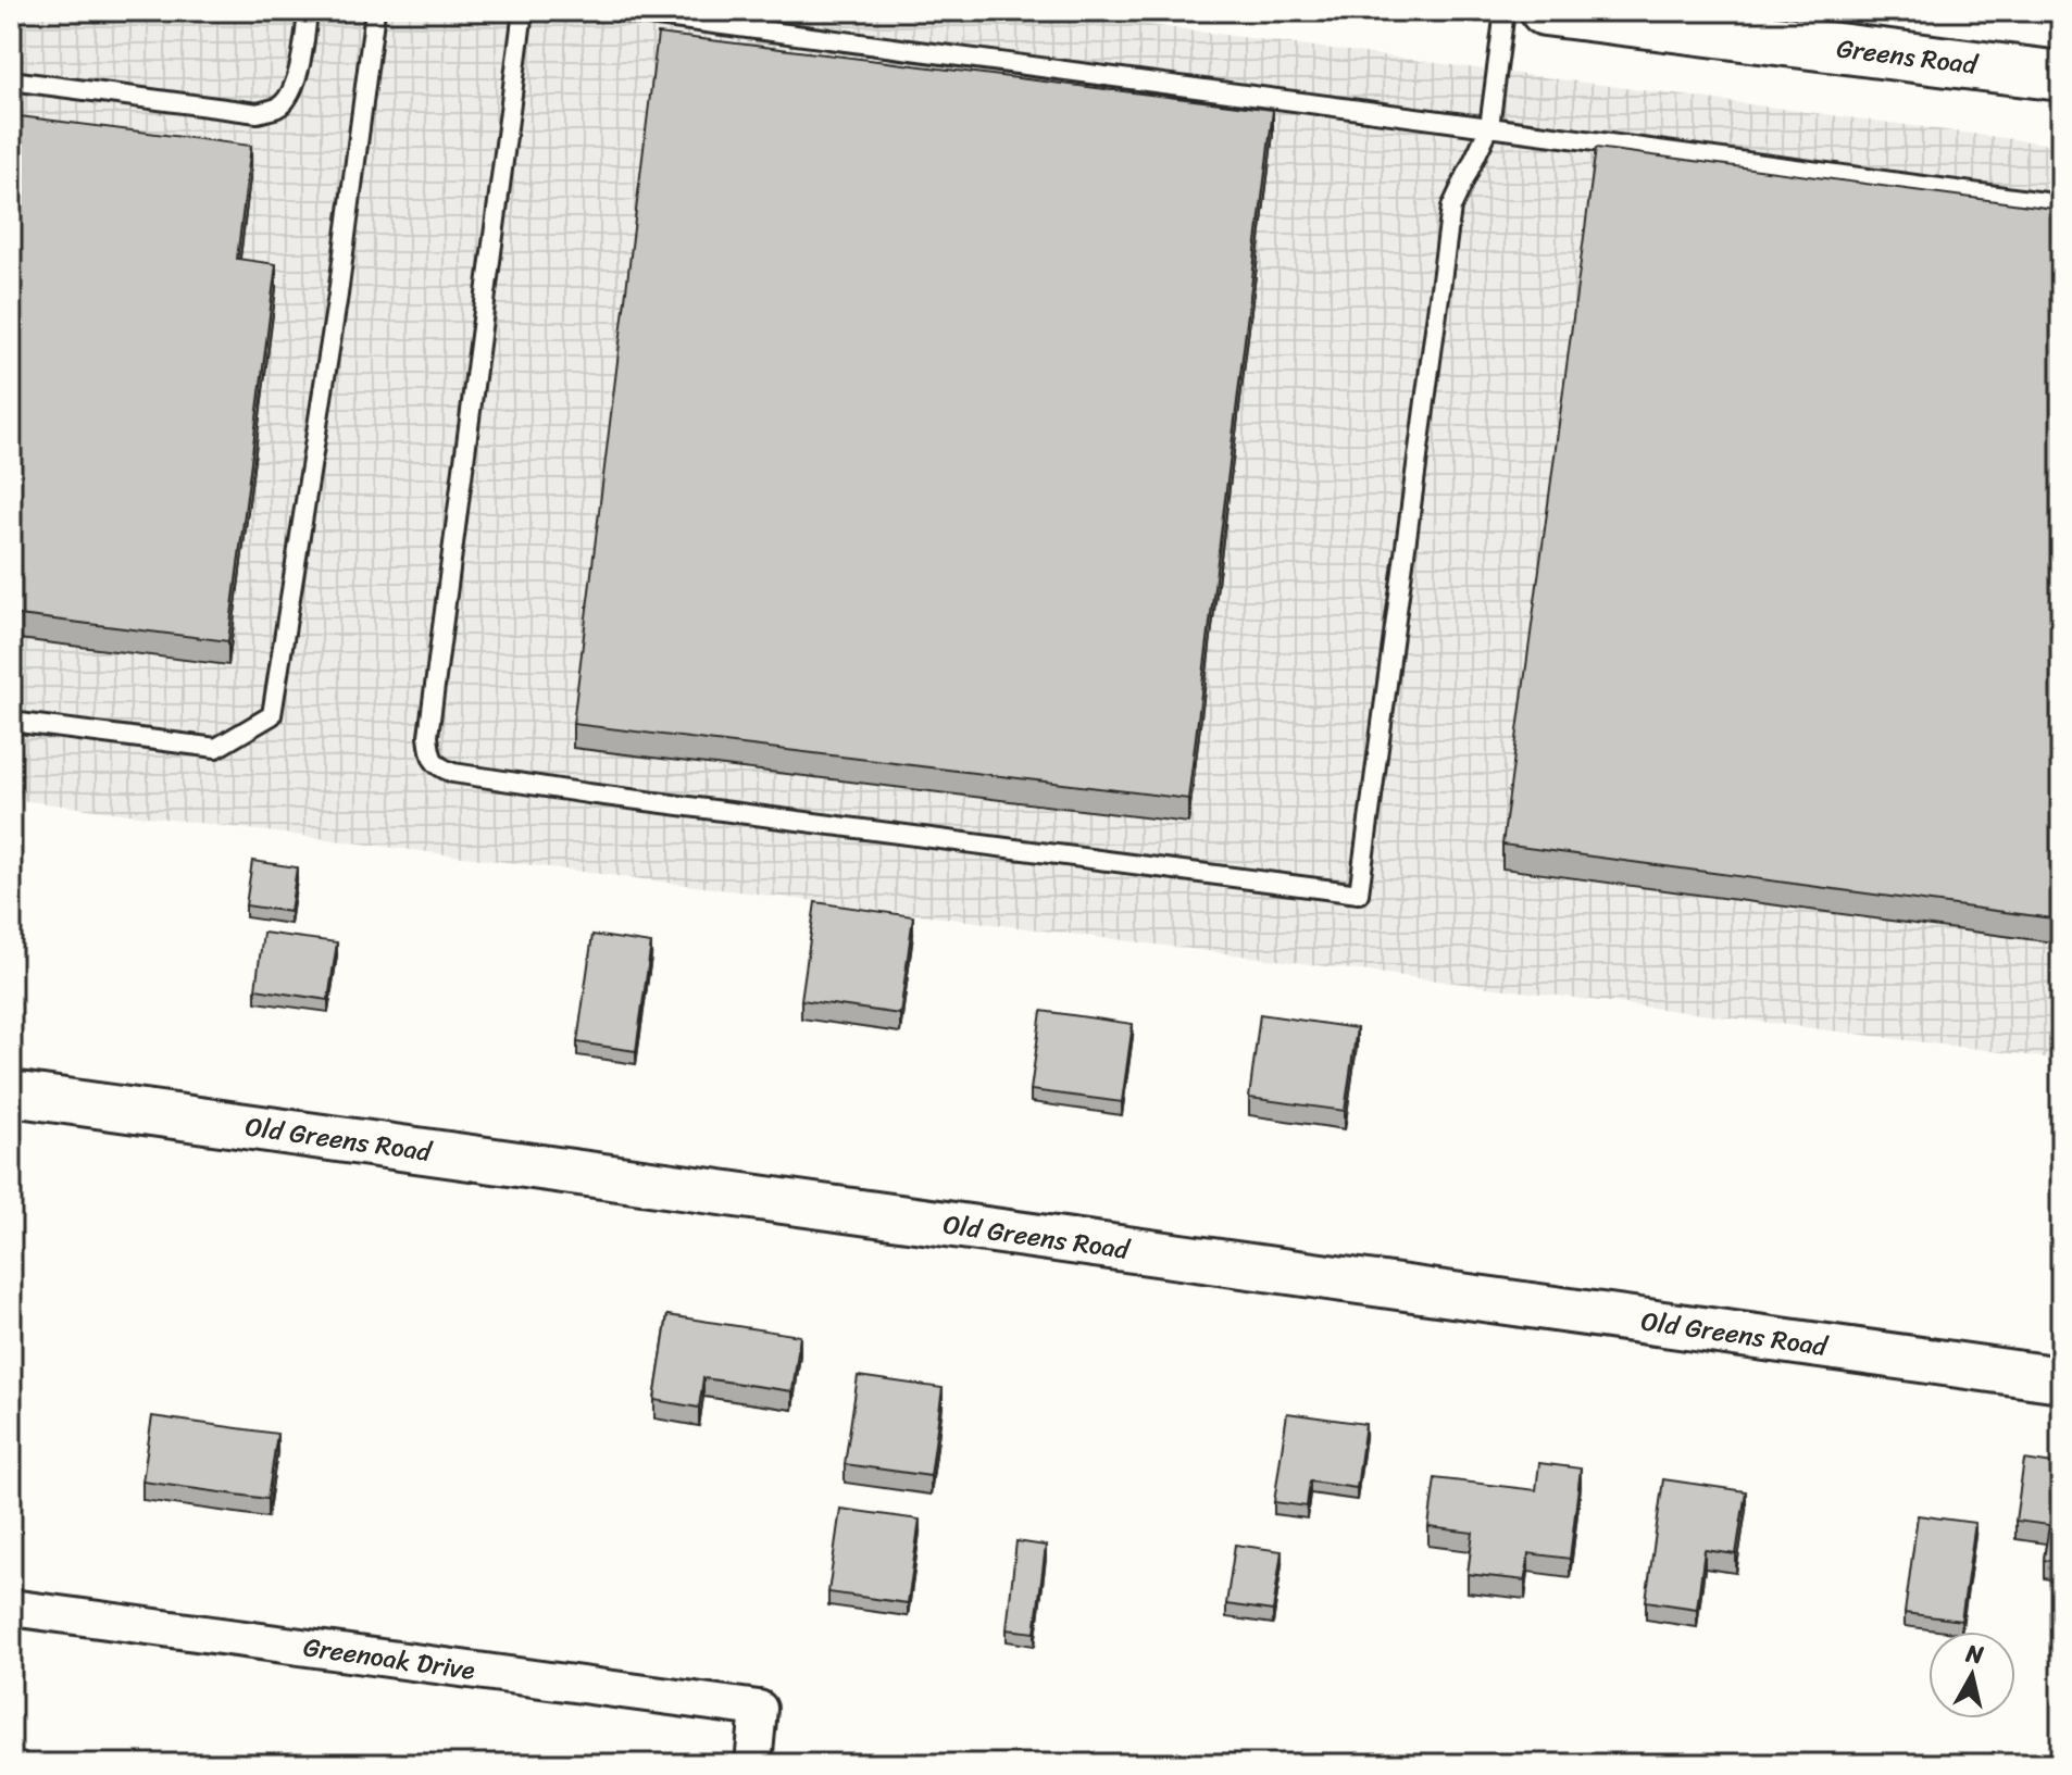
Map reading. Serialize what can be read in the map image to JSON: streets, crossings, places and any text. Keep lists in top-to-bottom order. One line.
{"streets":{"main road":["Greens Road"],"street":["Old Greens Road","Greenoak Drive"]},"north":"top"}
